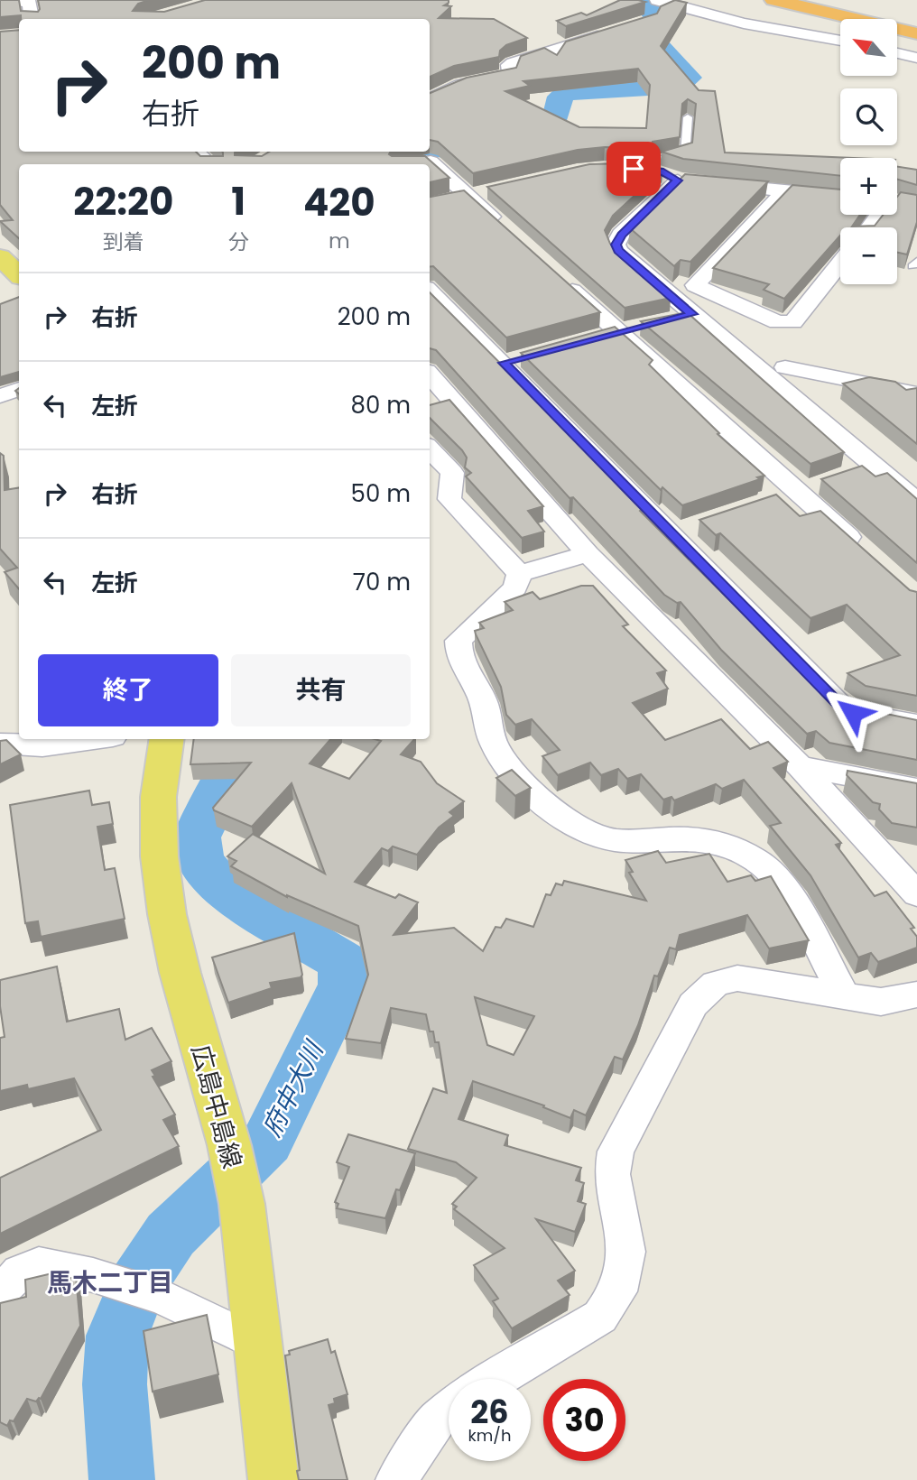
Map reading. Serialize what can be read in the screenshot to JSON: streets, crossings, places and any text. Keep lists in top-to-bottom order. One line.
{"streets":{"main road":["広島中島線"]},"districts":["馬木二丁目"],"water":["府中大川"],"north":"top left","page":{"map_buttons":["+","−"],"turn":["200 m","右折"],"eta":["22:20","到着","1","分","420","m"],"list":[{"name":"右折","value":"200 m"},{"name":"左折","value":"80 m"},{"name":"右折","value":"50 m"},{"name":"左折","value":"70 m"}],"buttons":["終了","共有"],"speed":"26 km/h","limit":"30"}}
